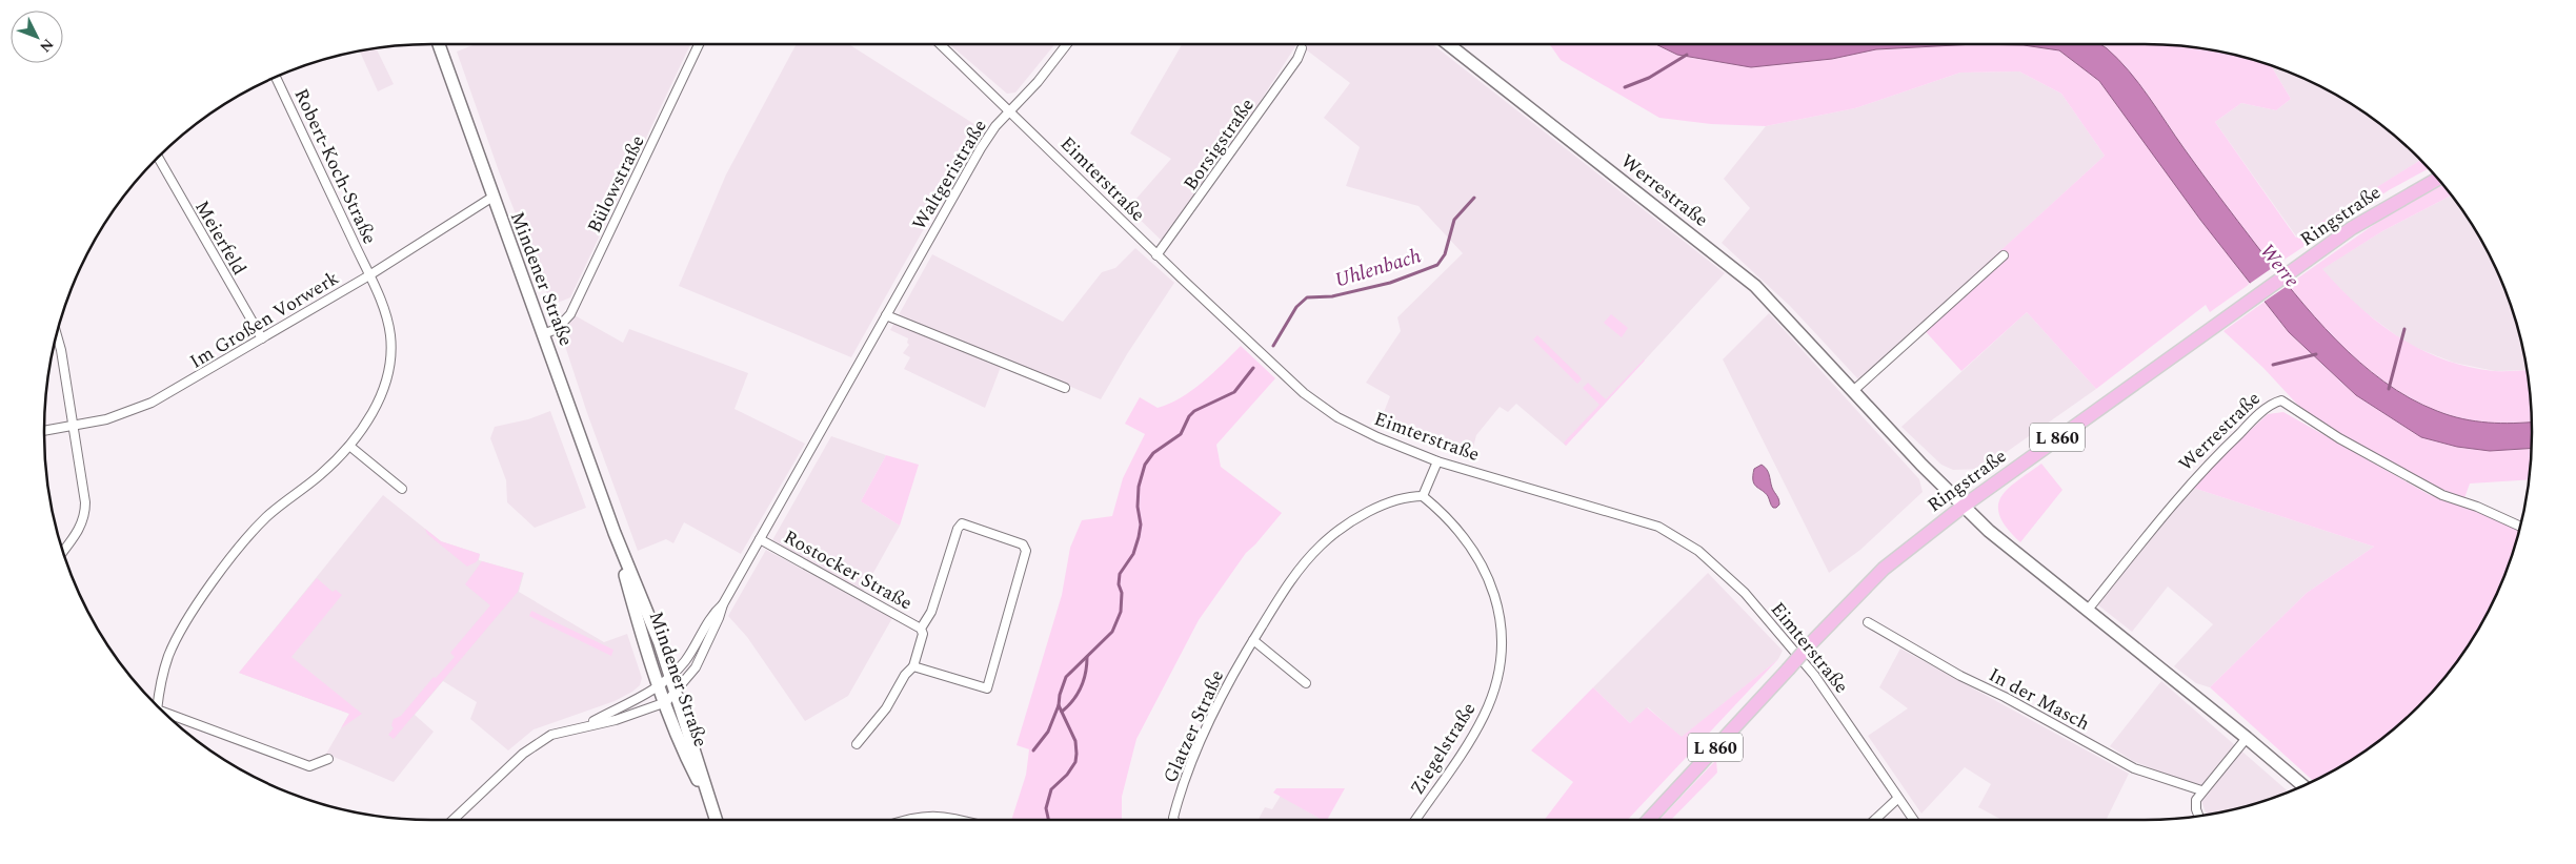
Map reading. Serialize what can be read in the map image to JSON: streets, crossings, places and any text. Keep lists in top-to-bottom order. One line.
{"streets":{"main road":["Werrestraße","Ringstraße","Mindener Straße","L 860"],"street":["Borsigstraße","Robert-Koch-Straße","Waltgeristraße","Eimterstraße","Bülowstraße","Meierfeld","Im Großen Vorwerk","Rostocker Straße","In der Masch","Glatzer Straße","Ziegelstraße"]},"crossings":[["Borsigstraße","Eimterstraße"],["Robert-Koch-Straße","Im Großen Vorwerk"],["Waltgeristraße","Eimterstraße"],["Waltgeristraße","Mindener Straße"],["Waltgeristraße","Rostocker Straße"],["Bülowstraße","Mindener Straße"],["Werrestraße","Ringstraße"],["Meierfeld","Im Großen Vorwerk"],["Mindener Straße","Im Großen Vorwerk"],["Glatzer Straße","Ziegelstraße"]],"water":["Werre","Uhlenbach"],"north":"bottom right"}
